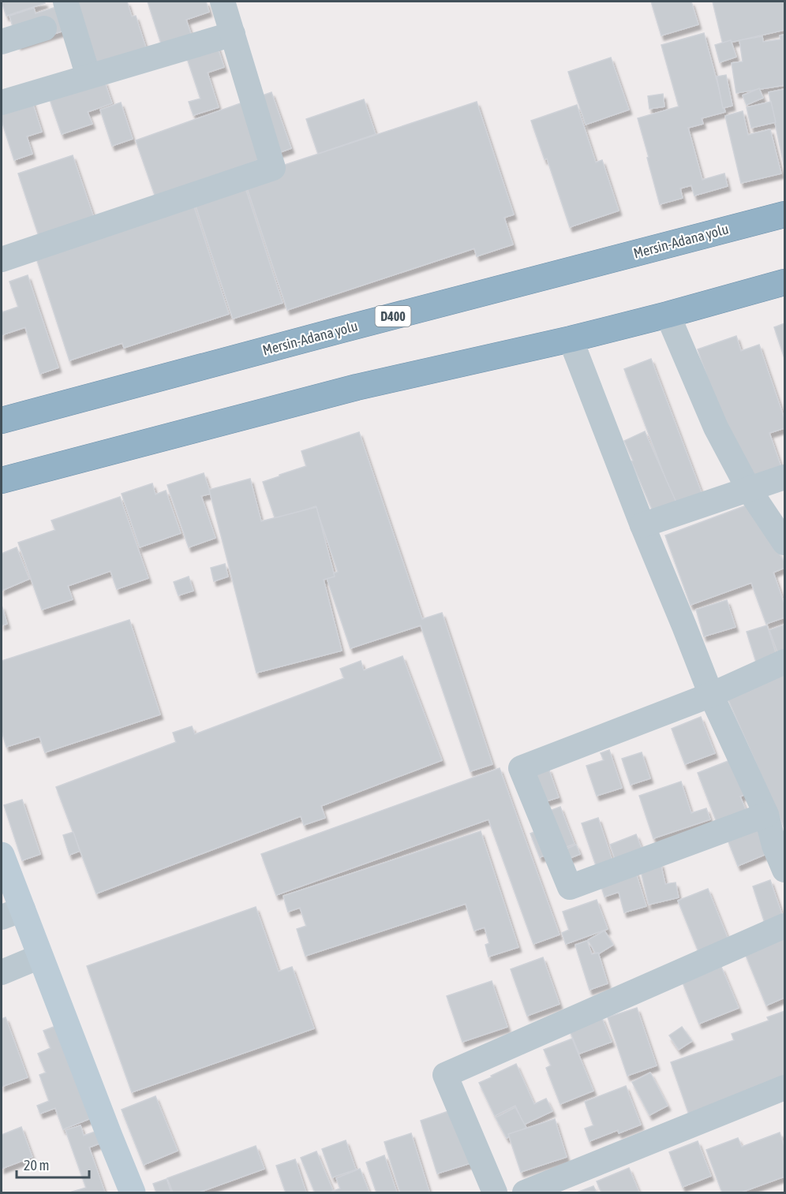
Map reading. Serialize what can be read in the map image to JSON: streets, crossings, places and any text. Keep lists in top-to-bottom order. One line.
{"streets":{"highway":["Mersin-Adana yolu","D400"]},"scale_bar":"20 m"}
